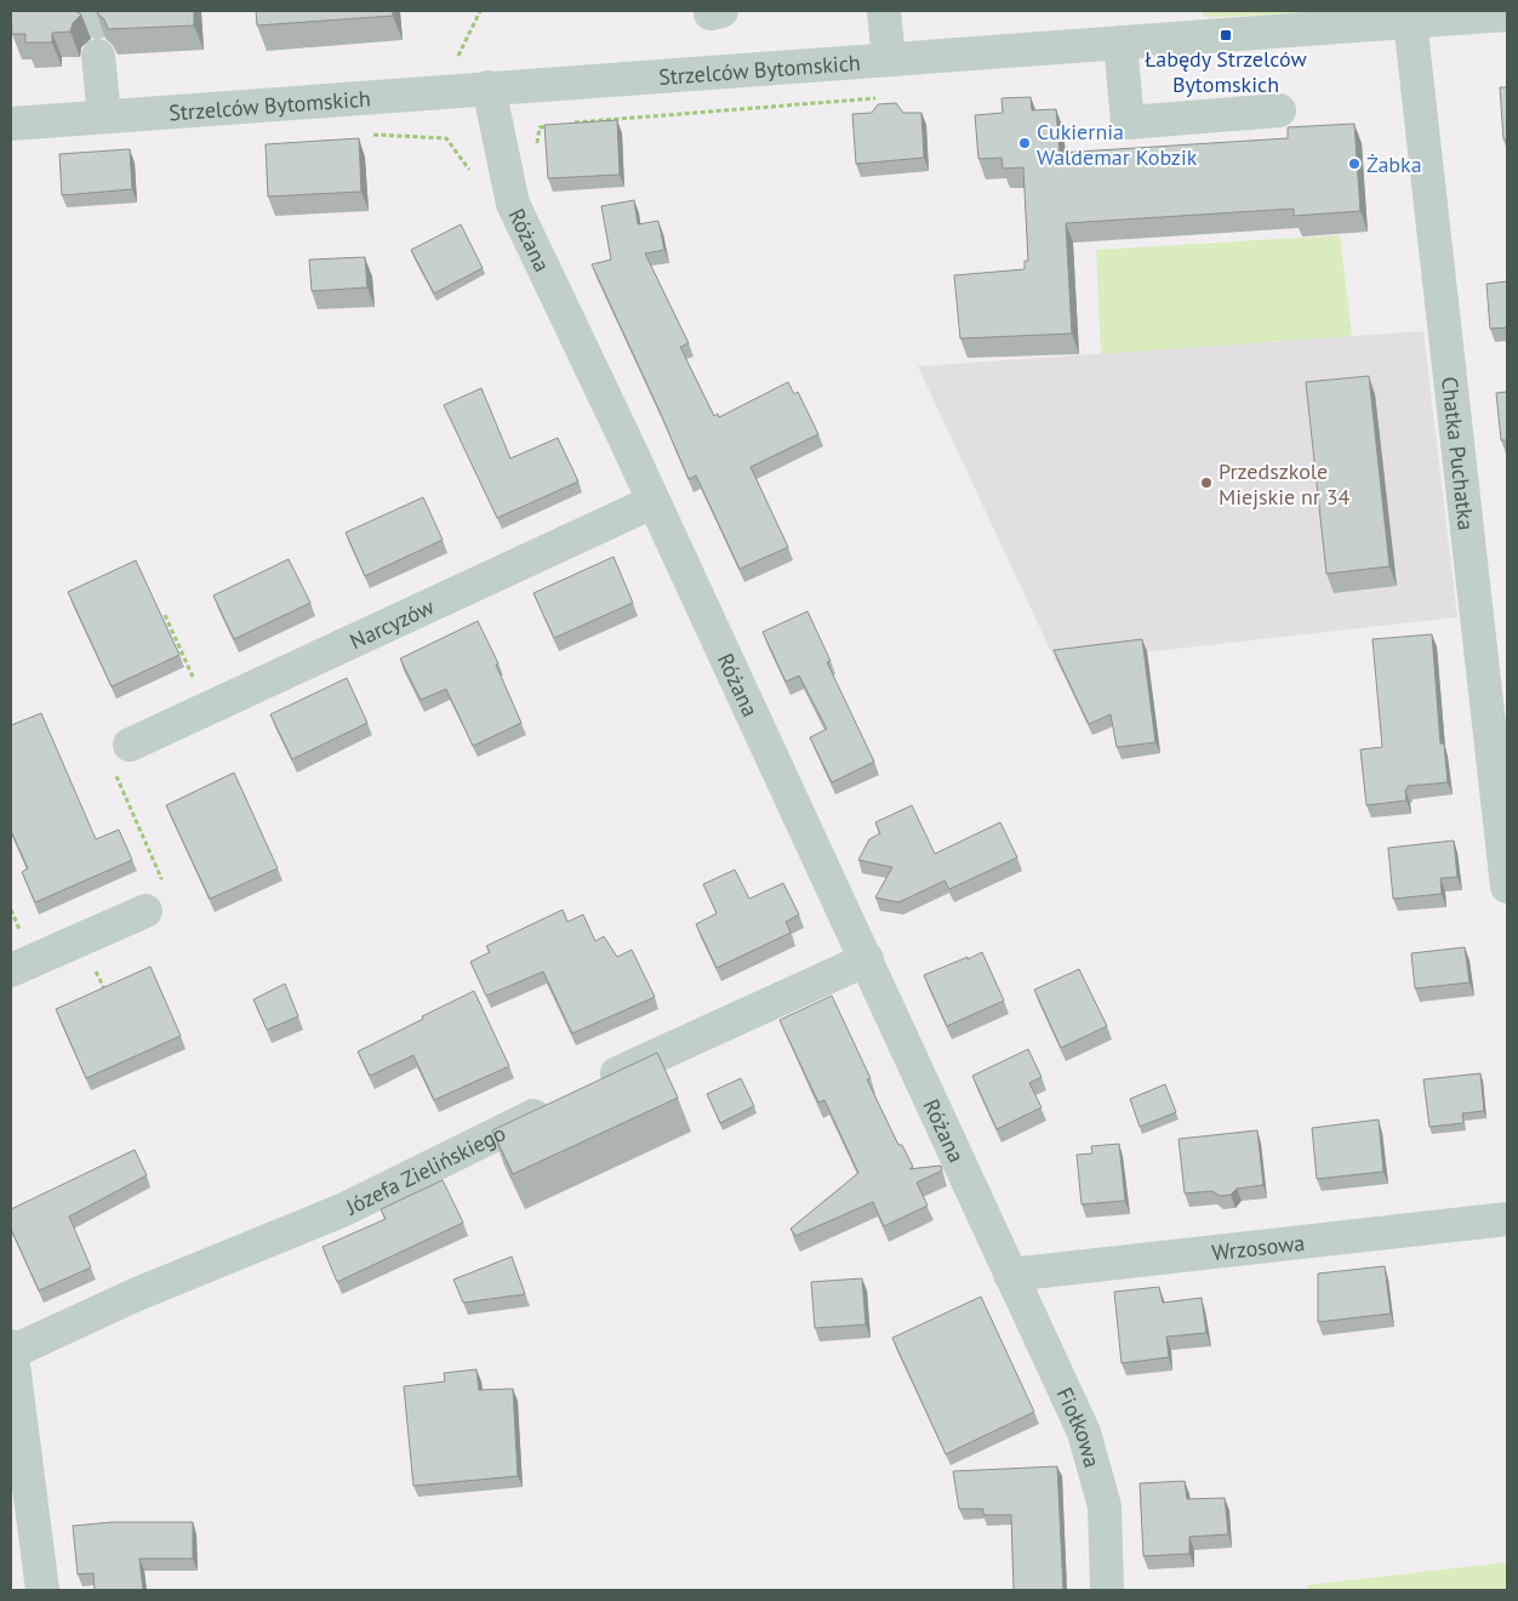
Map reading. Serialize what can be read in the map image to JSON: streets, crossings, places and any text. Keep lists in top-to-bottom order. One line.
{"streets":{"street":["Strzelców Bytomskich","Różana","Chatka Puchatka","Narcyzów","Józefa Zielińskiego","Wrzosowa","Fiołkowa"]},"crossings":[["Strzelców Bytomskich","Różana"],["Strzelców Bytomskich","Chatka Puchatka"],["Różana","Narcyzów"],["Różana","Józefa Zielińskiego"],["Różana","Wrzosowa"],["Różana","Fiołkowa"],["Wrzosowa","Fiołkowa"]],"places":{"transit":["Łabędy Strzelców Bytomskich"],"other":["Cukiernia Waldemar Kobzik","Żabka","Przedszkole Miejskie nr 34"]}}
